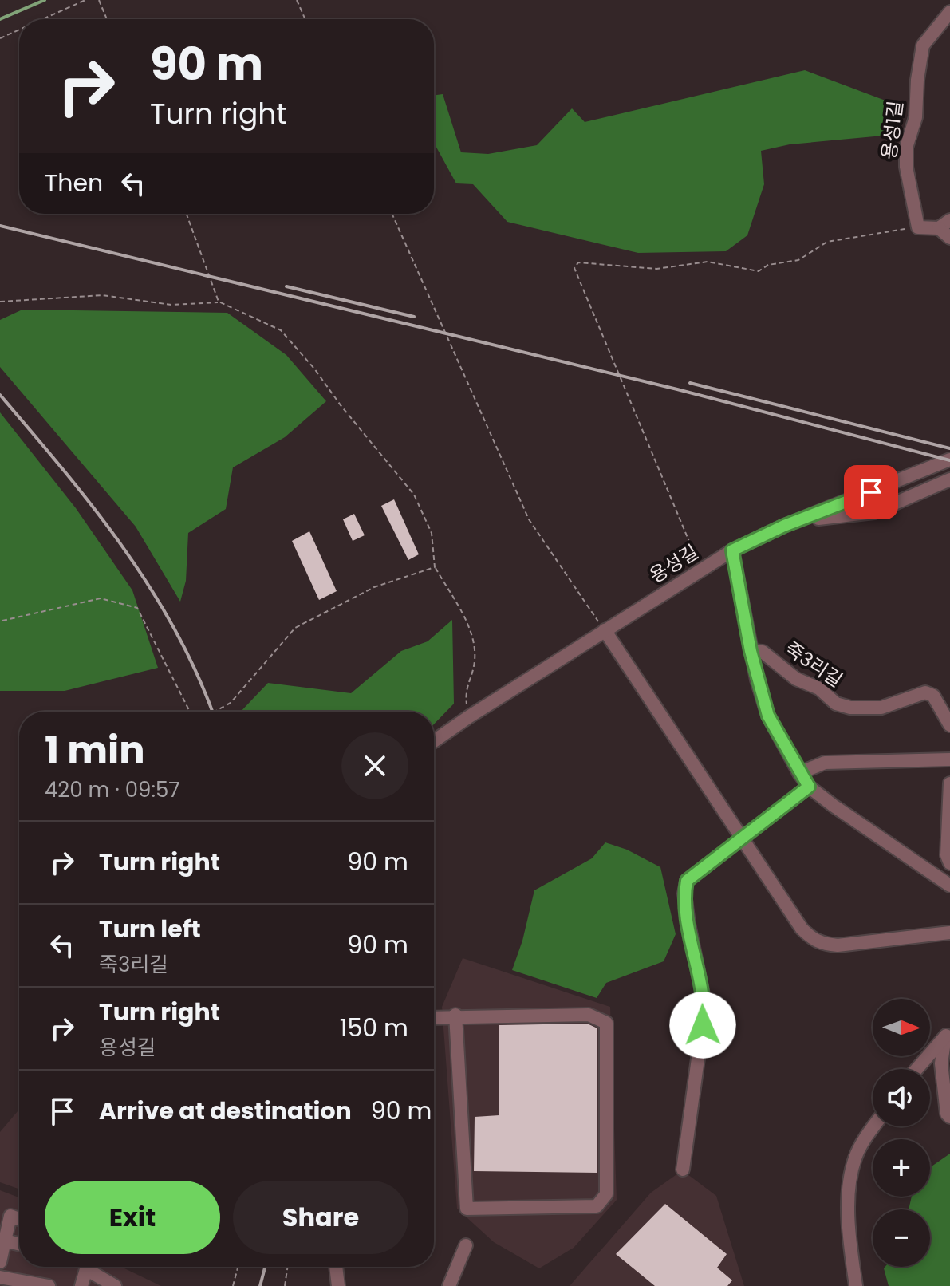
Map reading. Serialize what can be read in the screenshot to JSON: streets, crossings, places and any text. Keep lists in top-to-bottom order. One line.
{"streets":{"street":["용성1길","용성길","죽3리길"]},"crossings":[["용성길","죽3리길"]],"north":"right","page":{"turn":["90 m","Turn right"],"then":"Then","heading":["1 min","420 m · 09:57"],"list":[{"name":"Turn right","value":"90 m"},{"name":"Turn left","note":"죽3리길","value":"90 m"},{"name":"Turn right","note":"용성길","value":"150 m"},{"name":"Arrive at destination","value":"90 m"}],"map_buttons":["+","−"],"buttons":["Exit","Share"]}}
